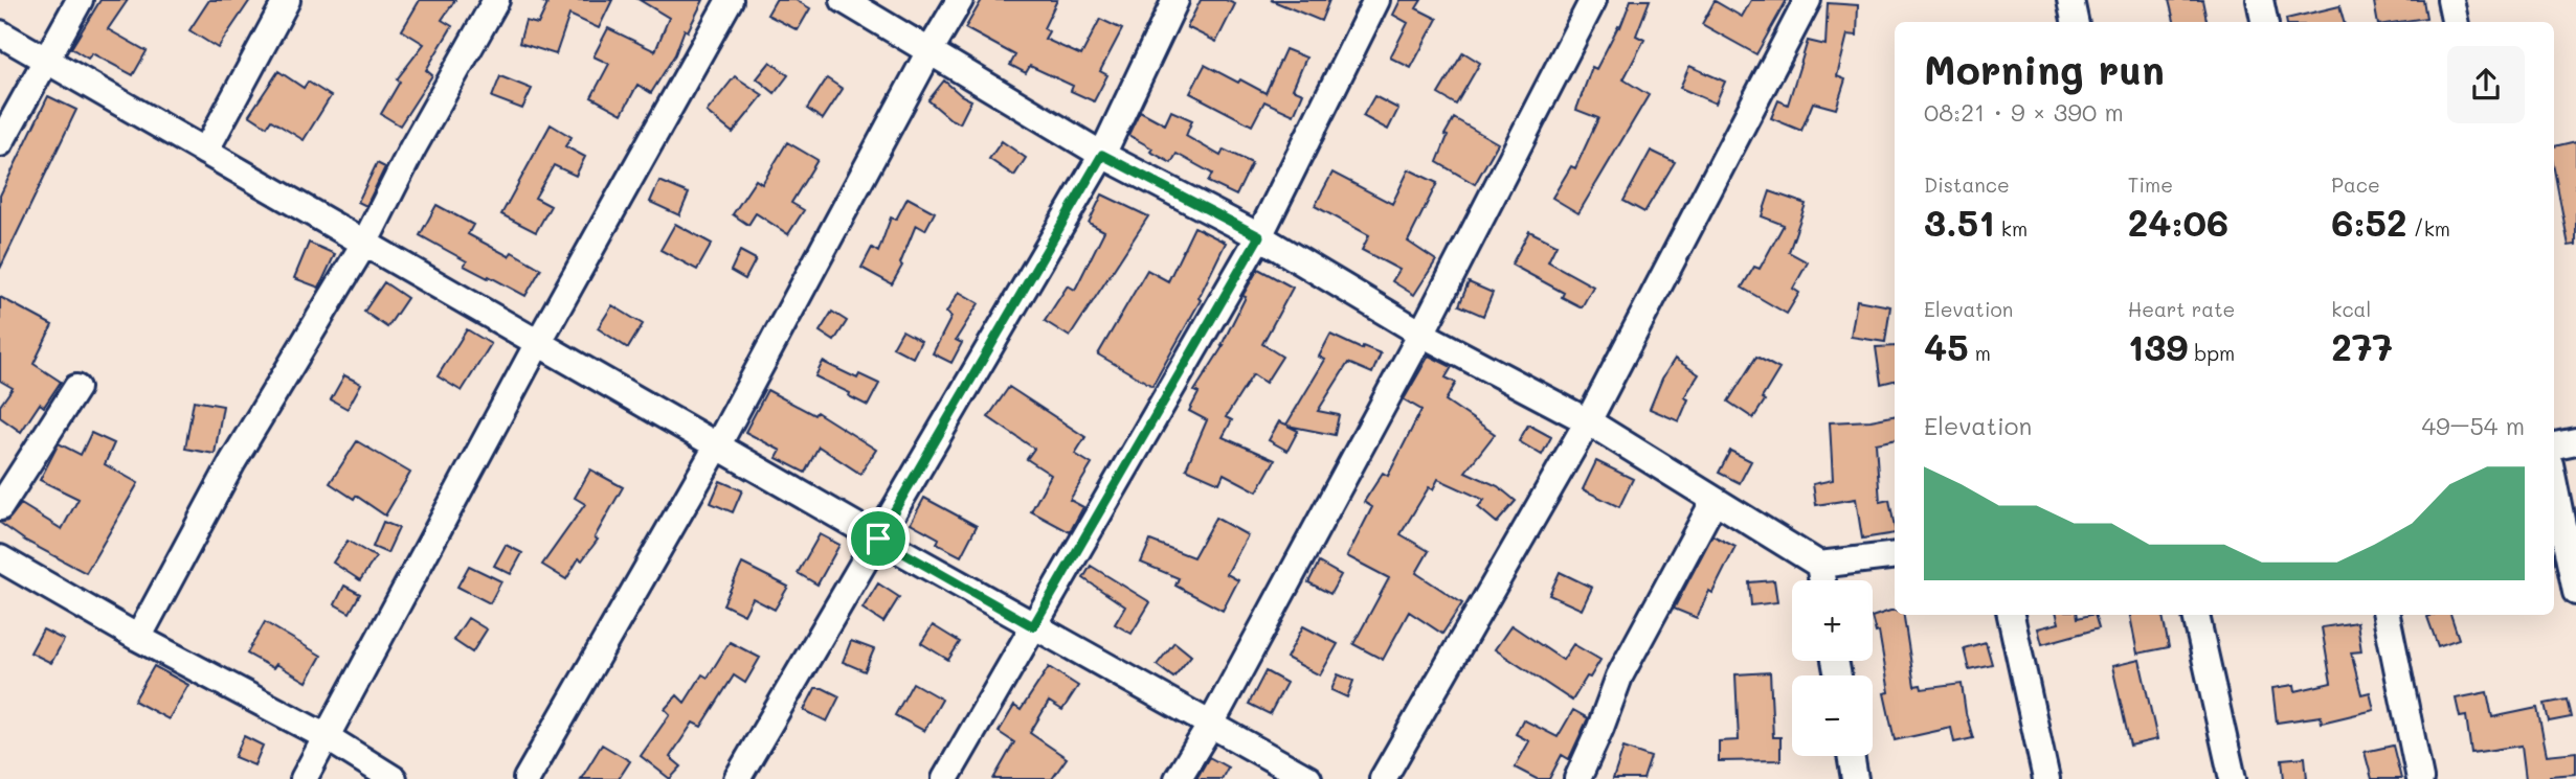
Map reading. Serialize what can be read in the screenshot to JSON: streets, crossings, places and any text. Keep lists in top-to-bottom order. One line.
{"page":{"heading":["Morning run","08:21 · 9 × 390 m"],"stats":[["Distance","3.51 km"],["Time","24:06"],["Pace","6:52 /km"],["Elevation","45 m"],["Heart rate","139 bpm"],["kcal","277"]],"chart":["Elevation","49–54 m"],"map_buttons":["+","−"]}}
